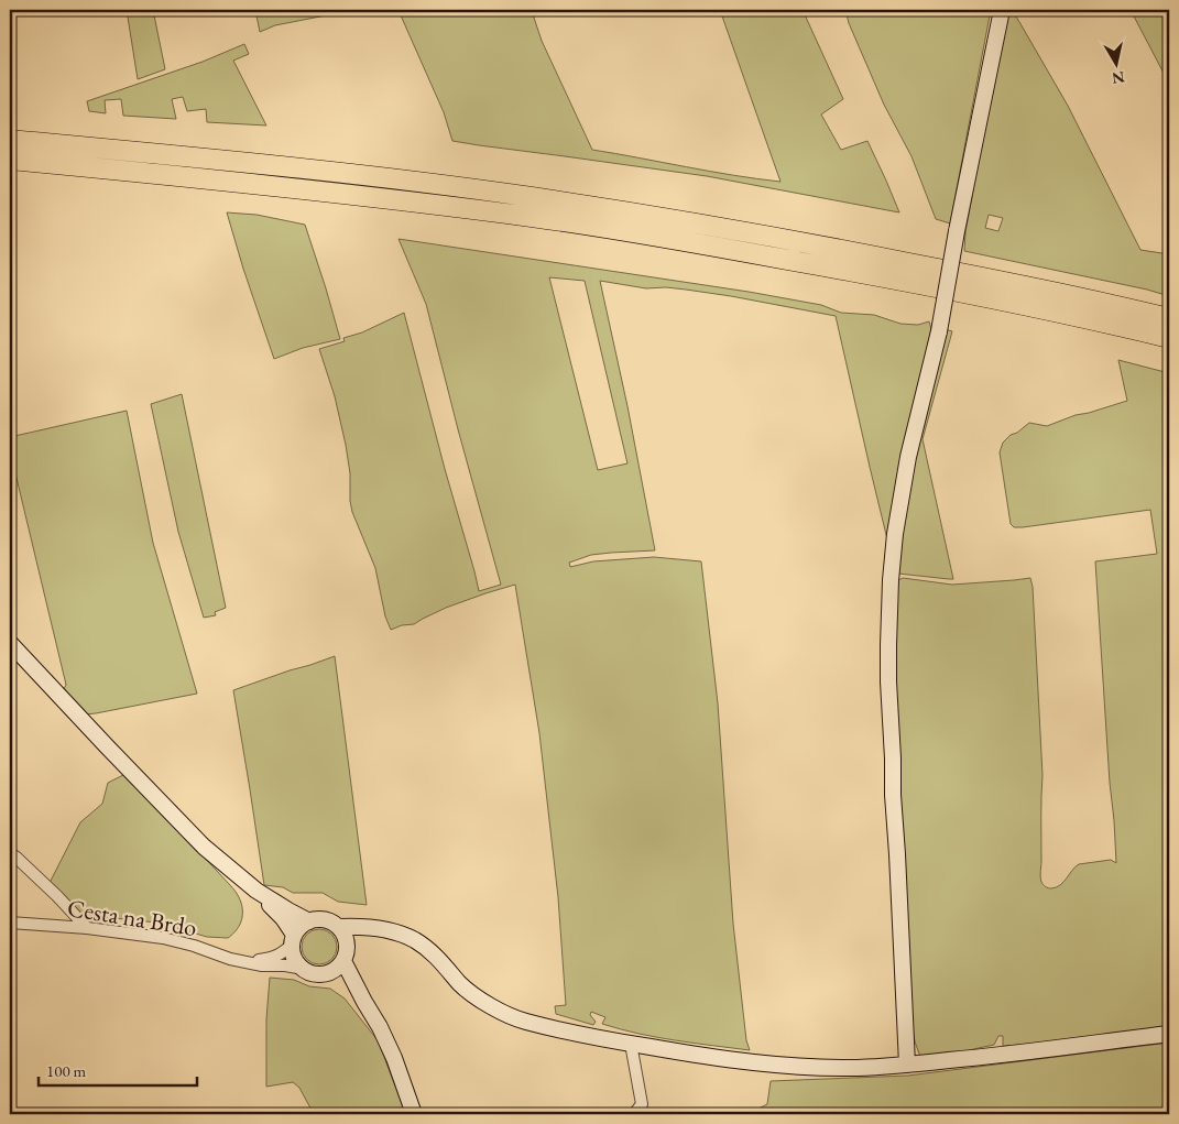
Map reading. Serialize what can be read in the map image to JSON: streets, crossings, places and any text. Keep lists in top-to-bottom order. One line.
{"streets":{"street":["Cesta na Brdo"]},"scale_bar":"100 m","north":"bottom"}
